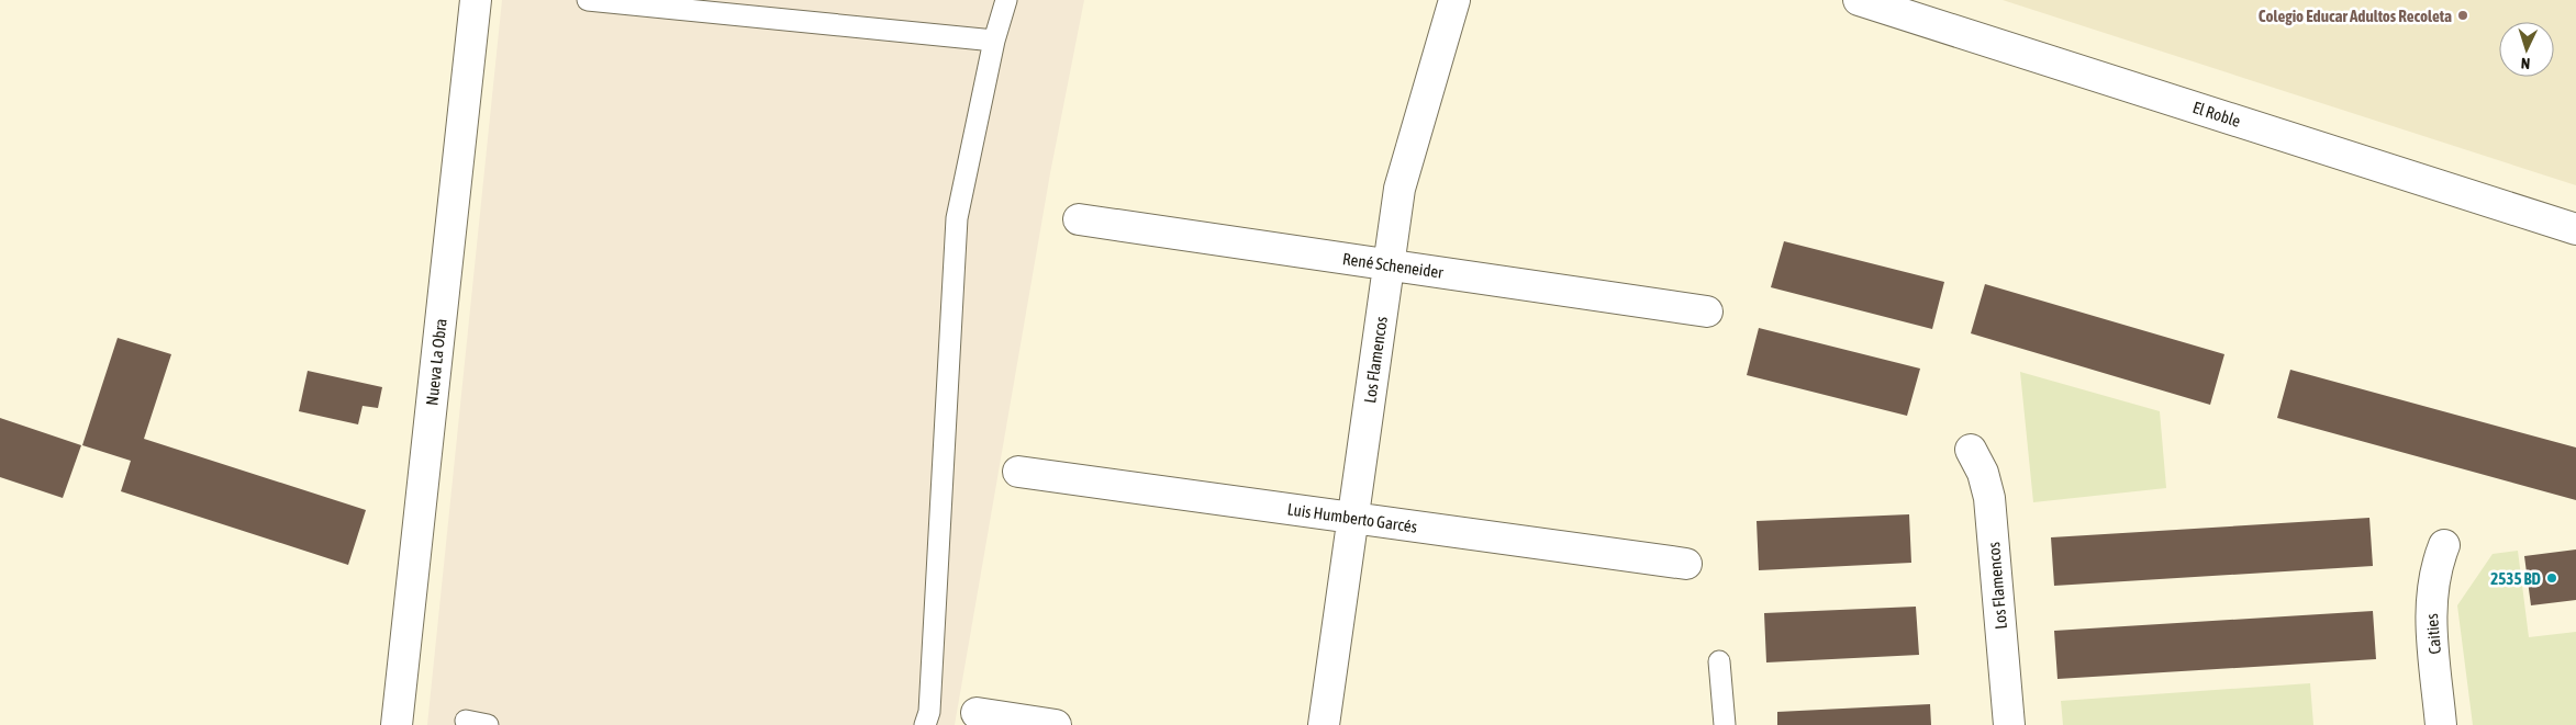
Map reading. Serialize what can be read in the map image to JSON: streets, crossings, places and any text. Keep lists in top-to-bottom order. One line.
{"streets":{"street":["El Roble","René Scheneider","Los Flamencos","Nueva La Obra","Luis Humberto Garcés","Caities"]},"crossings":[["René Scheneider","Los Flamencos"],["Los Flamencos","Luis Humberto Garcés"]],"places":["Colegio Educar Adultos Recoleta","2535 BD"],"north":"bottom"}
